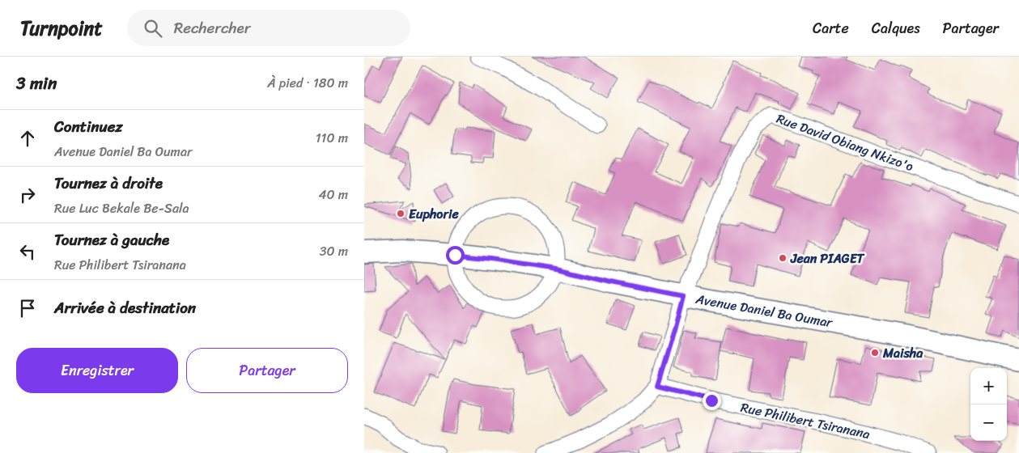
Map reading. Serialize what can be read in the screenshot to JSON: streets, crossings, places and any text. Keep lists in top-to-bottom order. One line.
{"streets":{"main road":["Avenue Daniel Ba Oumar"],"street":["Rue David Obiang Nkizo'o","Rue Philibert Tsiranana"]},"crossings":[["Rue David Obiang Nkizo'o","Avenue Daniel Ba Oumar"]],"places":["Euphorie","Jean PIAGET","Maisha"],"page":{"header":"Turnpoint","search":"Rechercher","nav":["Carte","Calques","Partager"],"heading":["3 min","À pied · 180 m"],"list":[["Continuez","Avenue Daniel Ba Oumar","110 m"],["Tournez à droite","Rue Luc Bekale Be-Sala","40 m"],["Tournez à gauche","Rue Philibert Tsiranana","30 m"],"Arrivée à destination"],"buttons":["Enregistrer","Partager"],"map_buttons":["+","−"]}}
